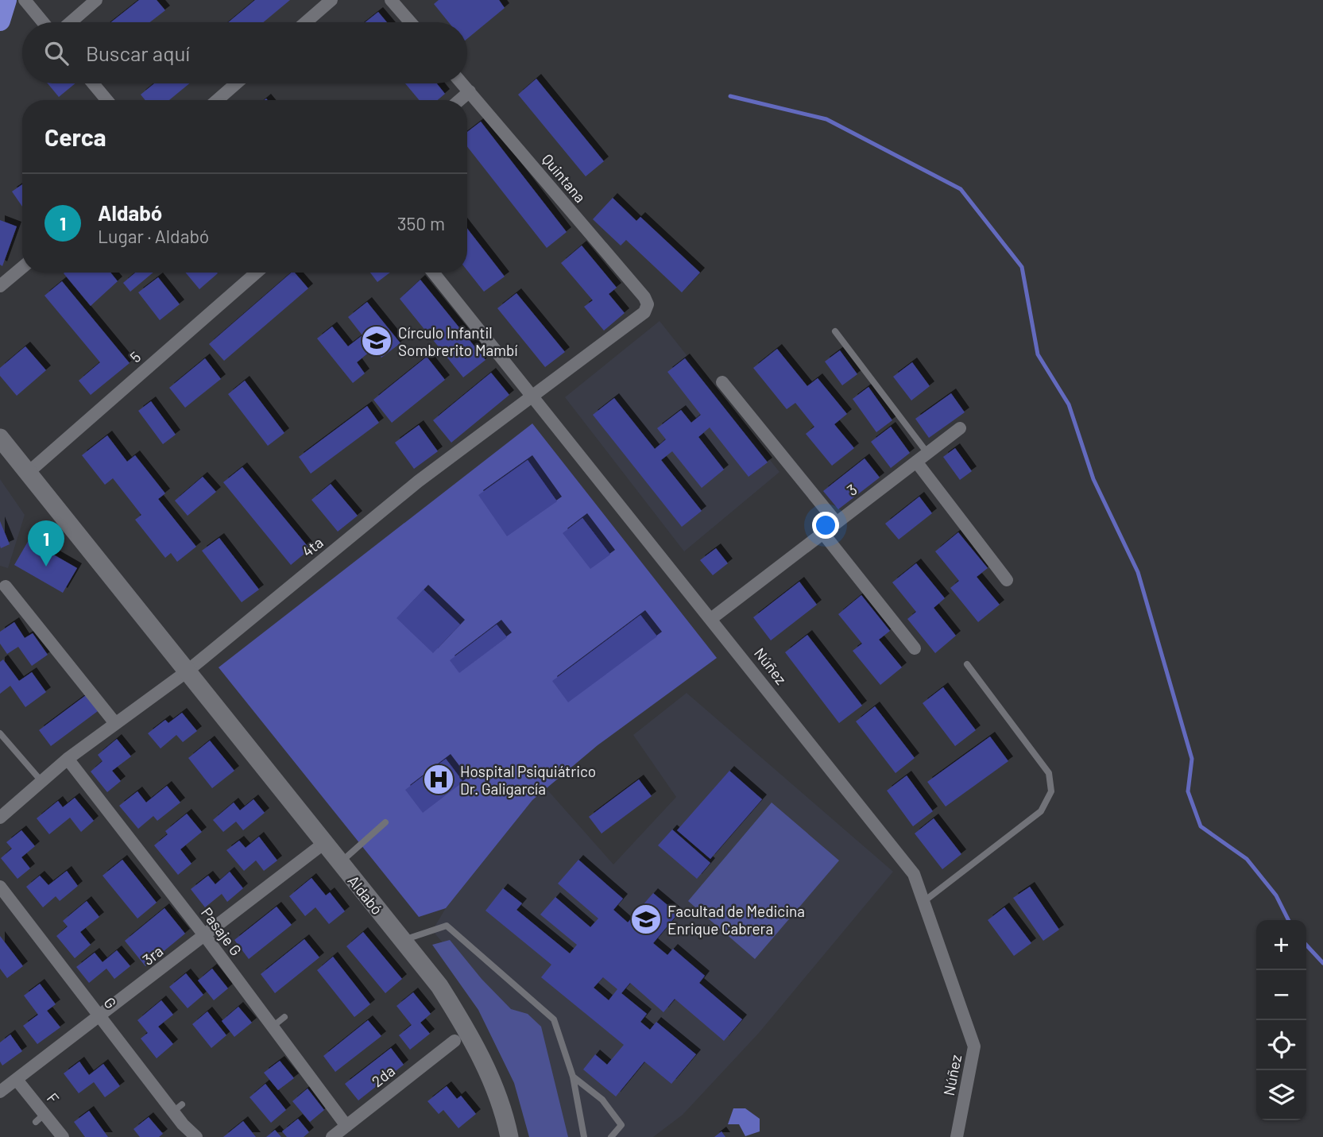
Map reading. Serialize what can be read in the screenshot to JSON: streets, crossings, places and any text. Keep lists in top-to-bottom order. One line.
{"streets":{"main road":["Aldabó"],"street":["Quintana","5","3","4ta","Núñez","Pasaje G","3ra","G","2da","F"]},"crossings":[["Quintana","4ta"],["5","Aldabó"],["3","Núñez"],["4ta","Núñez"],["4ta","Aldabó"],["4ta","Pasaje G"],["Aldabó","3ra"],["Pasaje G","3ra"],["Pasaje G","2da"],["3ra","G"],["3ra","F"]],"places":{"school or university":["Círculo Infantil Sombrerito Mambí","Facultad de Medicina Enrique Cabrera"],"hospital":["Hospital Psiquiátrico Dr. Galigarcía"]},"page":{"search":"Buscar aquí","heading":"Cerca","list":[{"mark":"1","name":"Aldabó","note":"Lugar · Aldabó","value":"350 m"}],"pins":"1","map_buttons":["+","−"]}}
